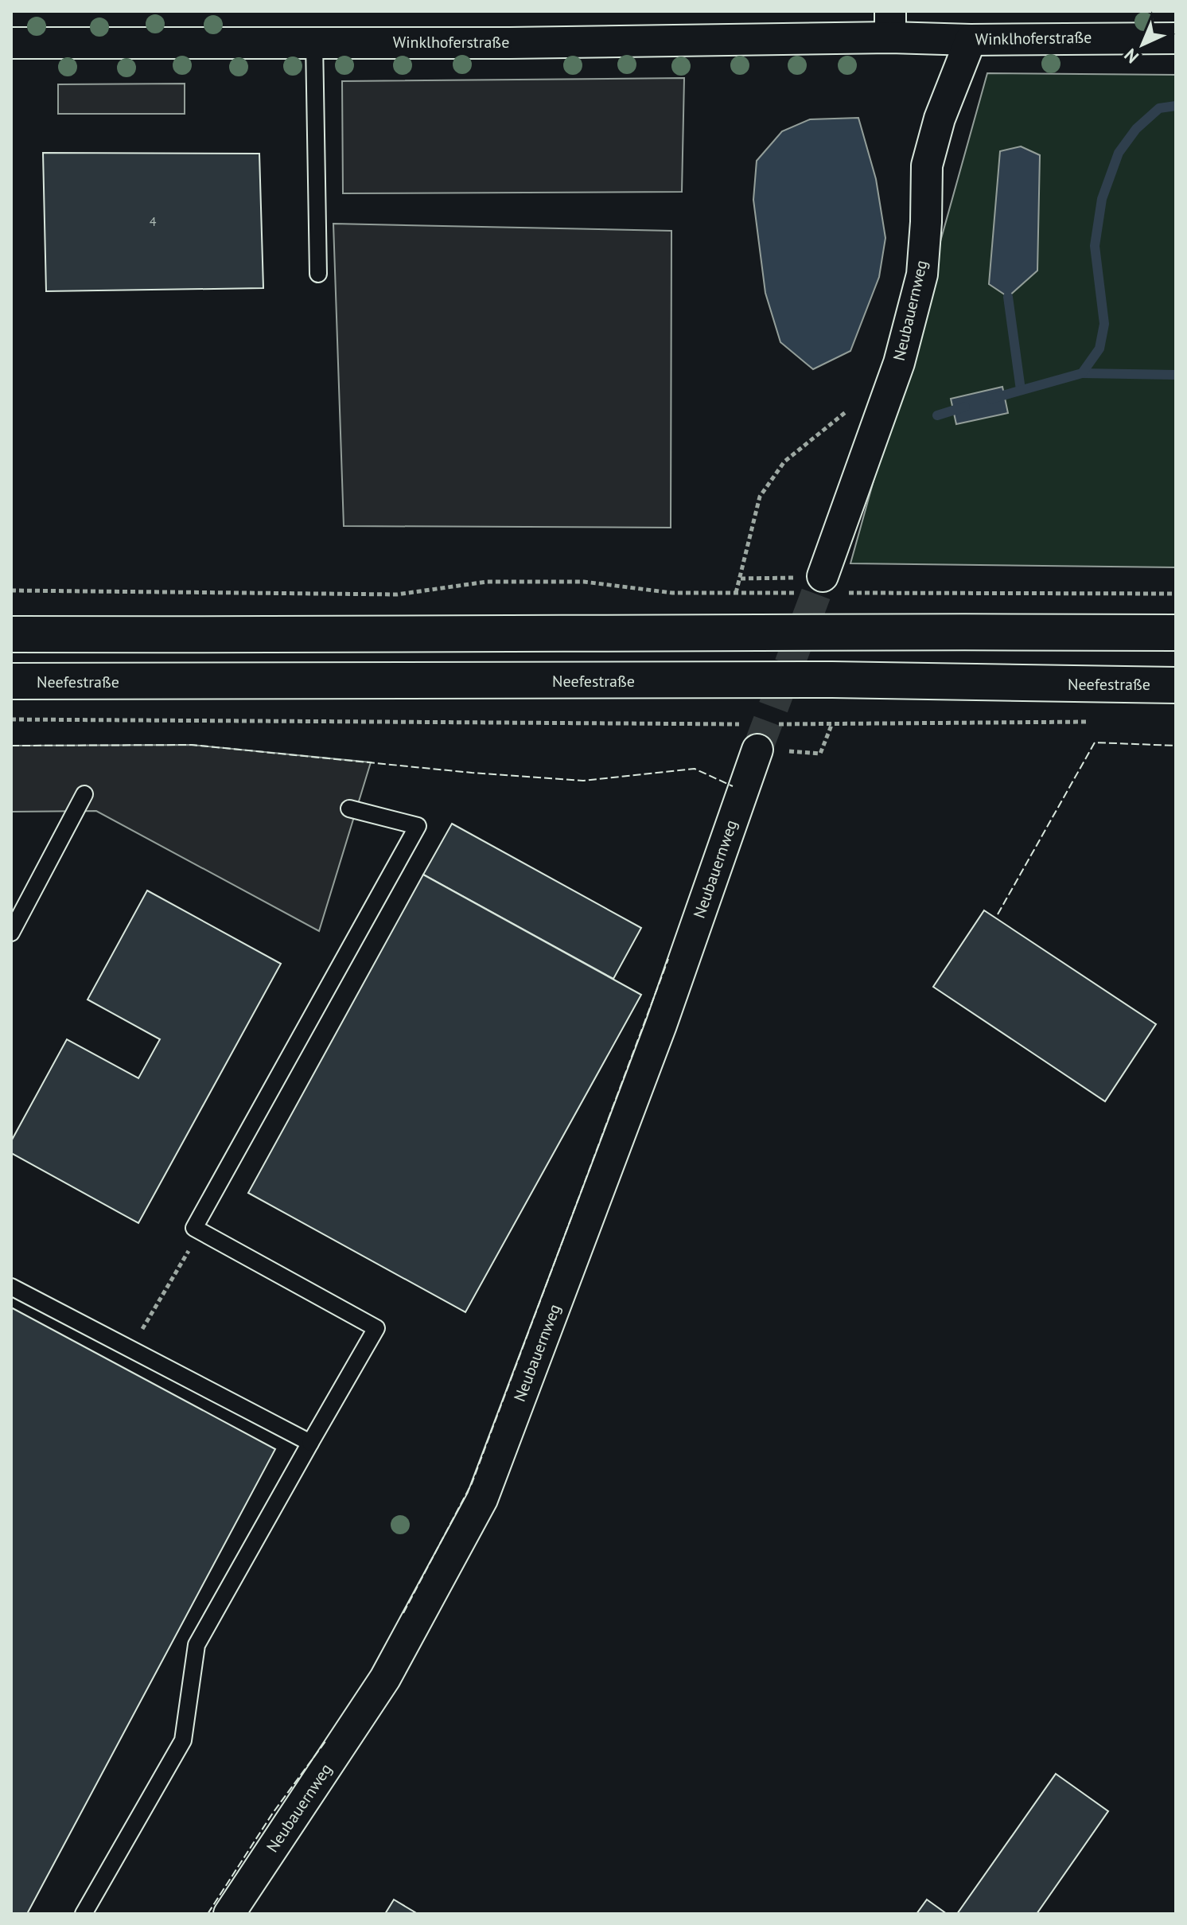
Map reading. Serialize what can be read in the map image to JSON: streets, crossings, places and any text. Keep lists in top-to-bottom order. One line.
{"streets":{"main road":["Neefestraße"],"street":["Winklhoferstraße","Neubauernweg"]},"crossings":[["Winklhoferstraße","Neubauernweg"]],"house_numbers":["4"],"north":"bottom left"}
